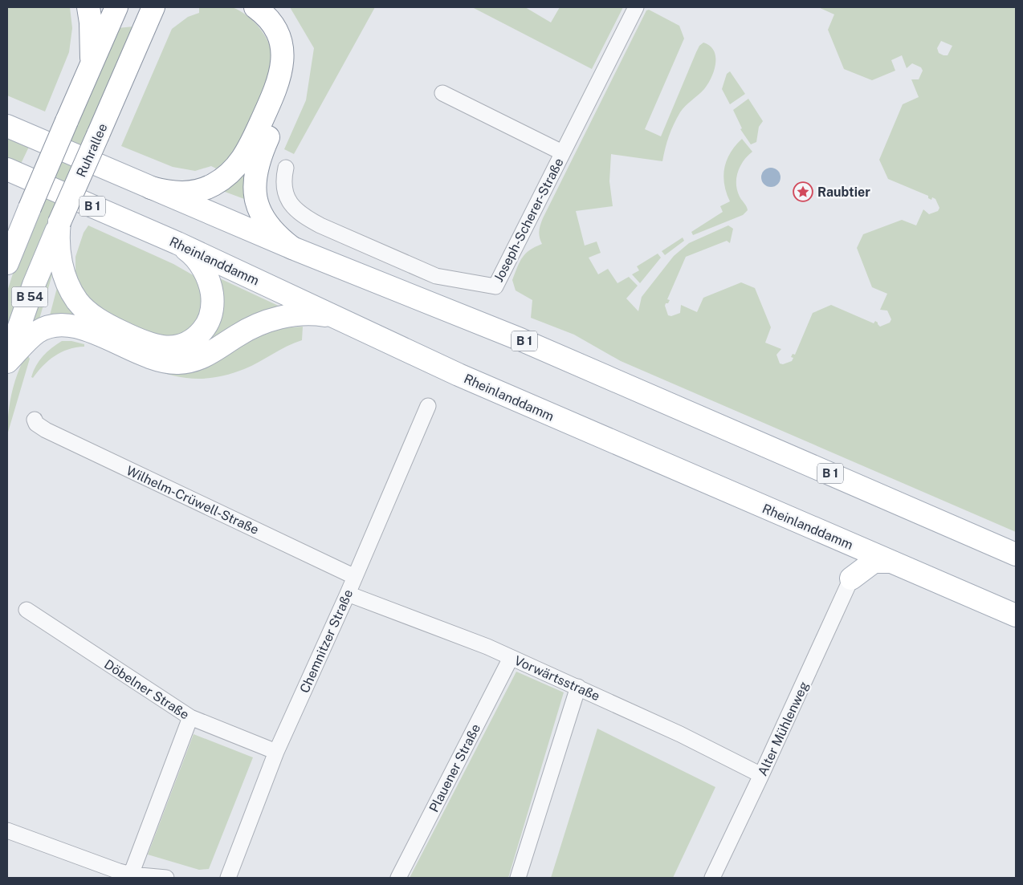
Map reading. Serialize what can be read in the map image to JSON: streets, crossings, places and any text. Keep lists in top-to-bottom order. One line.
{"streets":{"main road":["Ruhrallee","B 1","Rheinlanddamm","B 54"],"street":["Joseph-Scherer-Straße","Wilhelm-Crüwell-Straße","Chemnitzer Straße","Vorwärtsstraße","Döbelner Straße","Alter Mühlenweg","Plauener Straße"]},"crossings":[["Wilhelm-Crüwell-Straße","Chemnitzer Straße"],["Chemnitzer Straße","Vorwärtsstraße"],["Chemnitzer Straße","Döbelner Straße"],["Vorwärtsstraße","Alter Mühlenweg"],["Vorwärtsstraße","Plauener Straße"]],"places":{"place":["Raubtier"]}}
